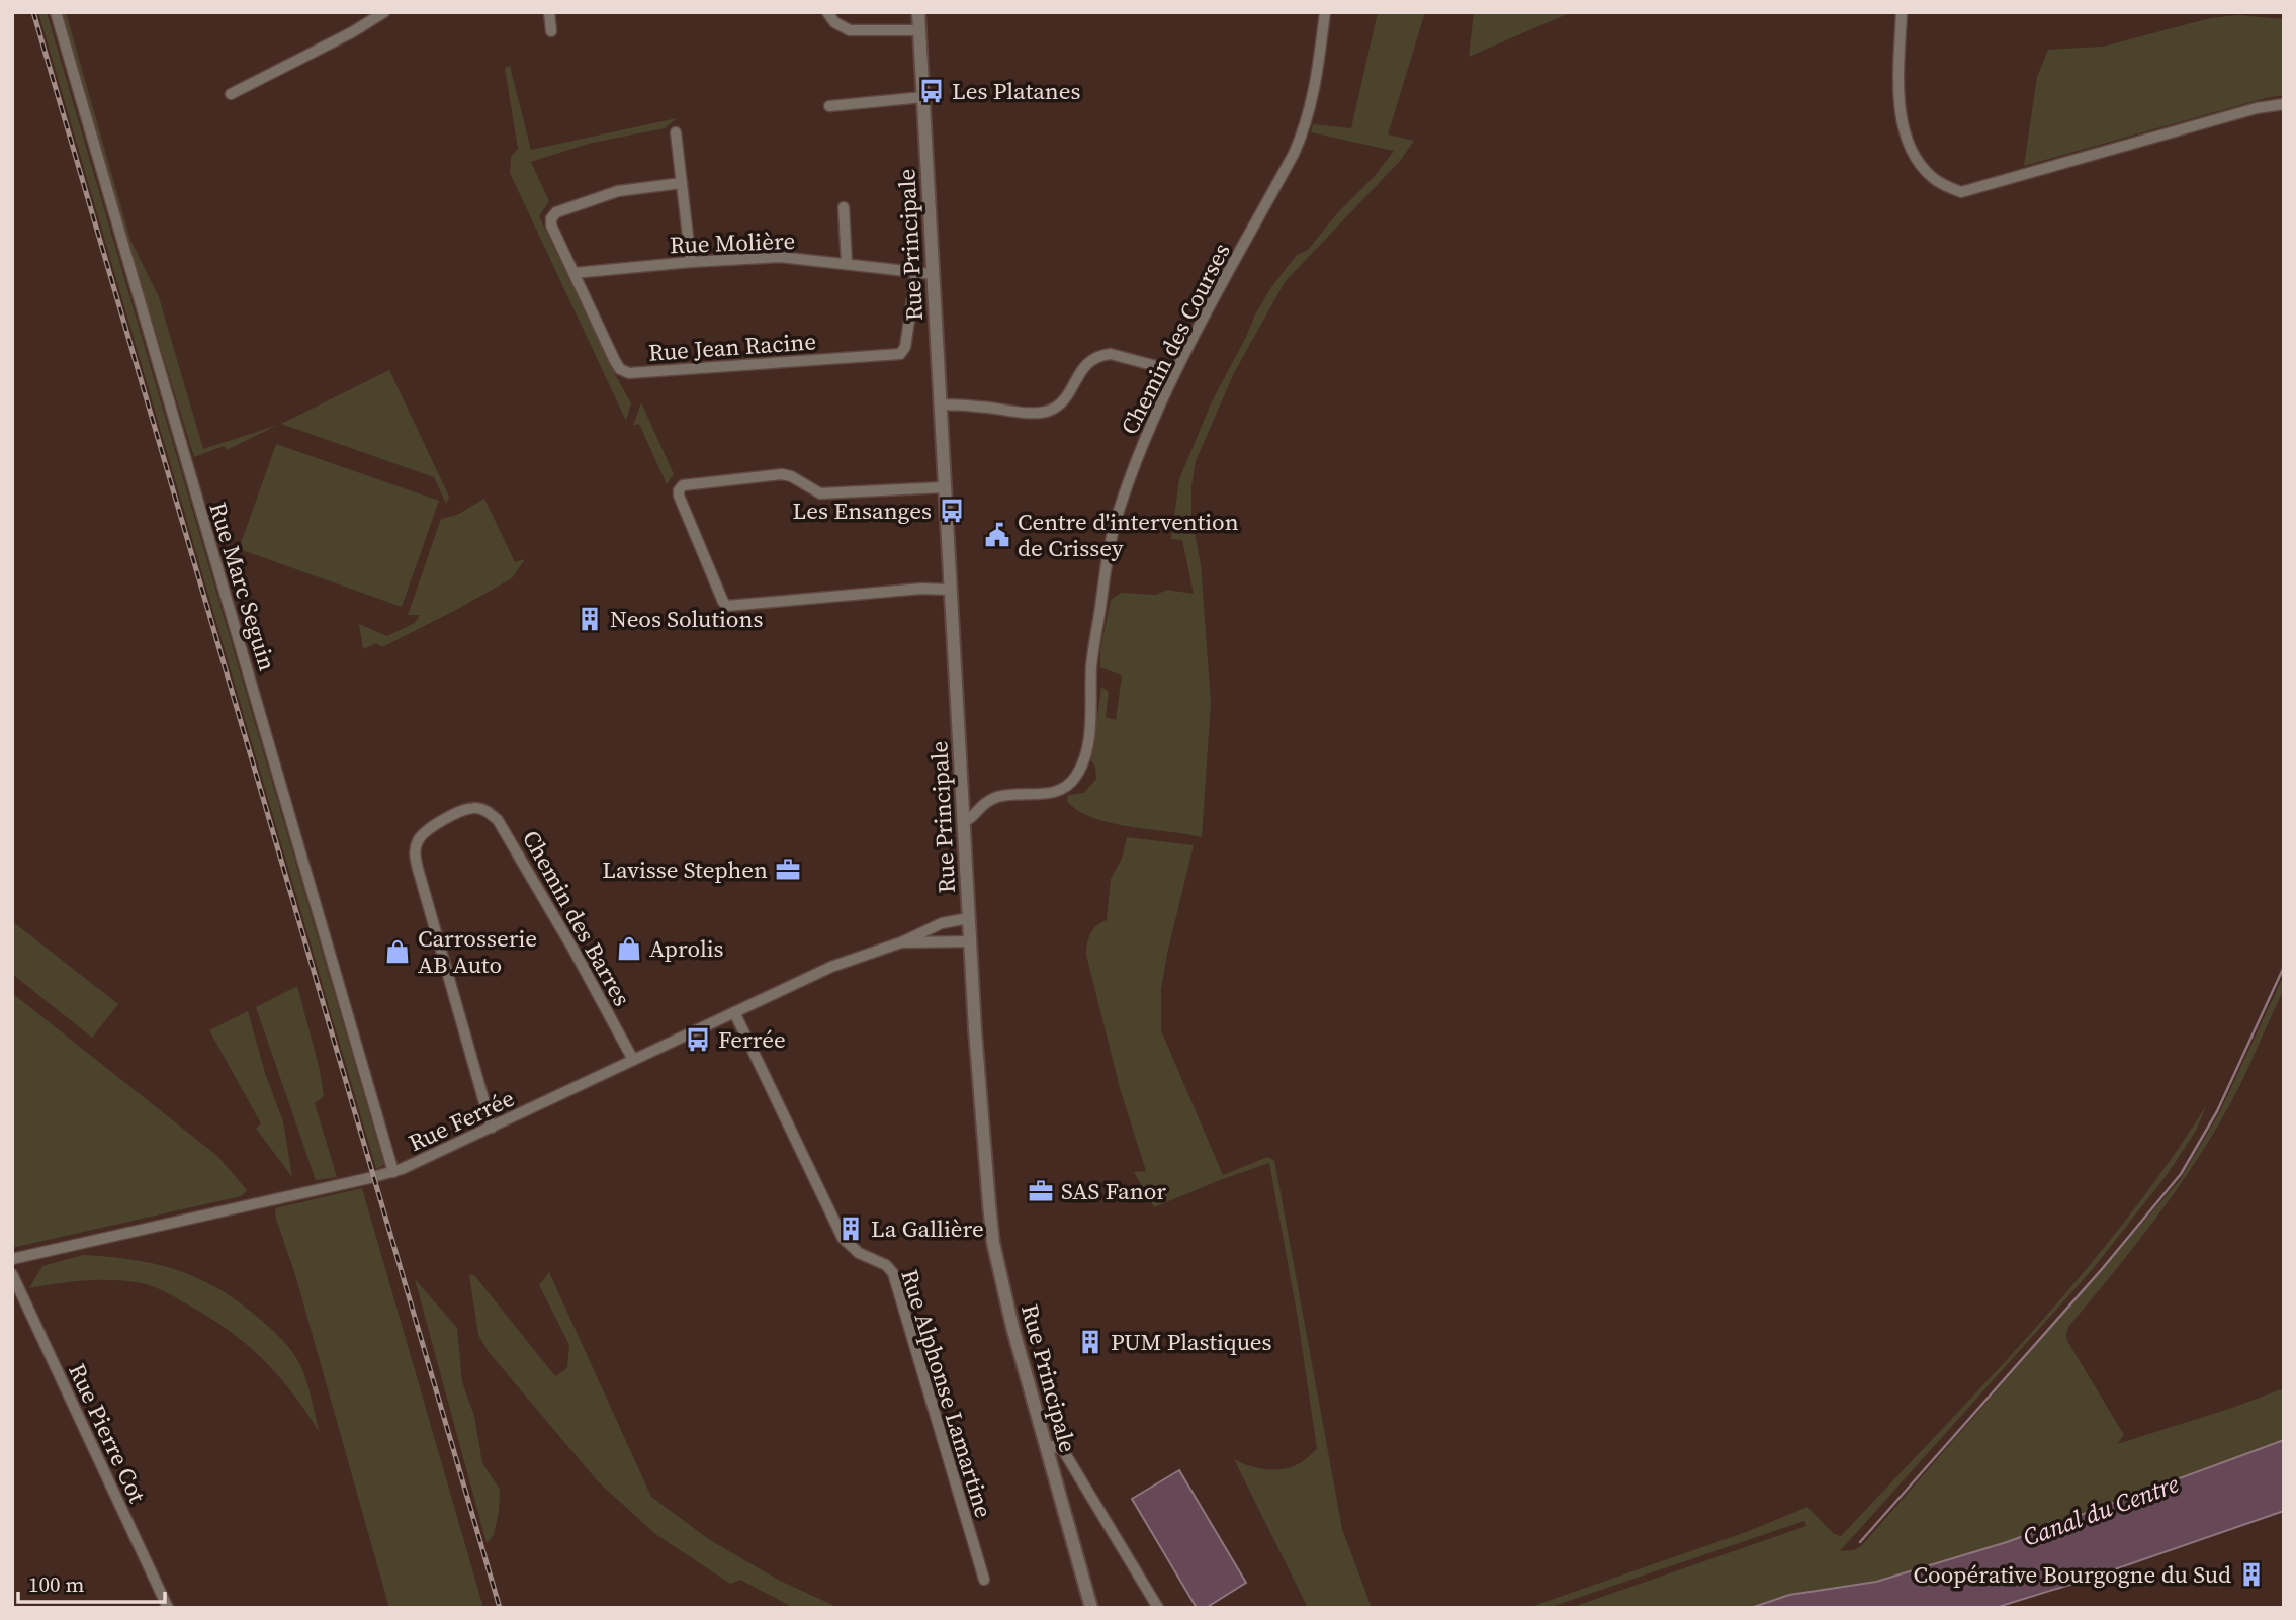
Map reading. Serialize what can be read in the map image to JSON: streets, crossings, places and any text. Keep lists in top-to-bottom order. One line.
{"streets":{"street":["Rue Molière","Rue Principale","Chemin des Courses","Rue Jean Racine","Rue Marc Seguin","Chemin des Barres","Rue Ferrée","Rue Alphonse Lamartine","Rue Pierre Cot"]},"crossings":[["Rue Molière","Rue Principale"],["Rue Molière","Rue Jean Racine"],["Rue Principale","Chemin des Courses"],["Rue Principale","Rue Ferrée"],["Rue Marc Seguin","Rue Ferrée"],["Chemin des Barres","Rue Ferrée"],["Rue Ferrée","Rue Alphonse Lamartine"]],"water":["Canal du Centre"],"places":{"bus stop":["Les Platanes","Les Ensanges","Ferrée"],"public building":["Centre d'intervention de Crissey"],"building":["Neos Solutions","La Gallière","PUM Plastiques","Coopérative Bourgogne du Sud"],"office":["Lavisse Stephen","SAS Fanor"],"shop":["Aprolis","Carrosserie AB Auto"]},"scale_bar":"100 m"}
